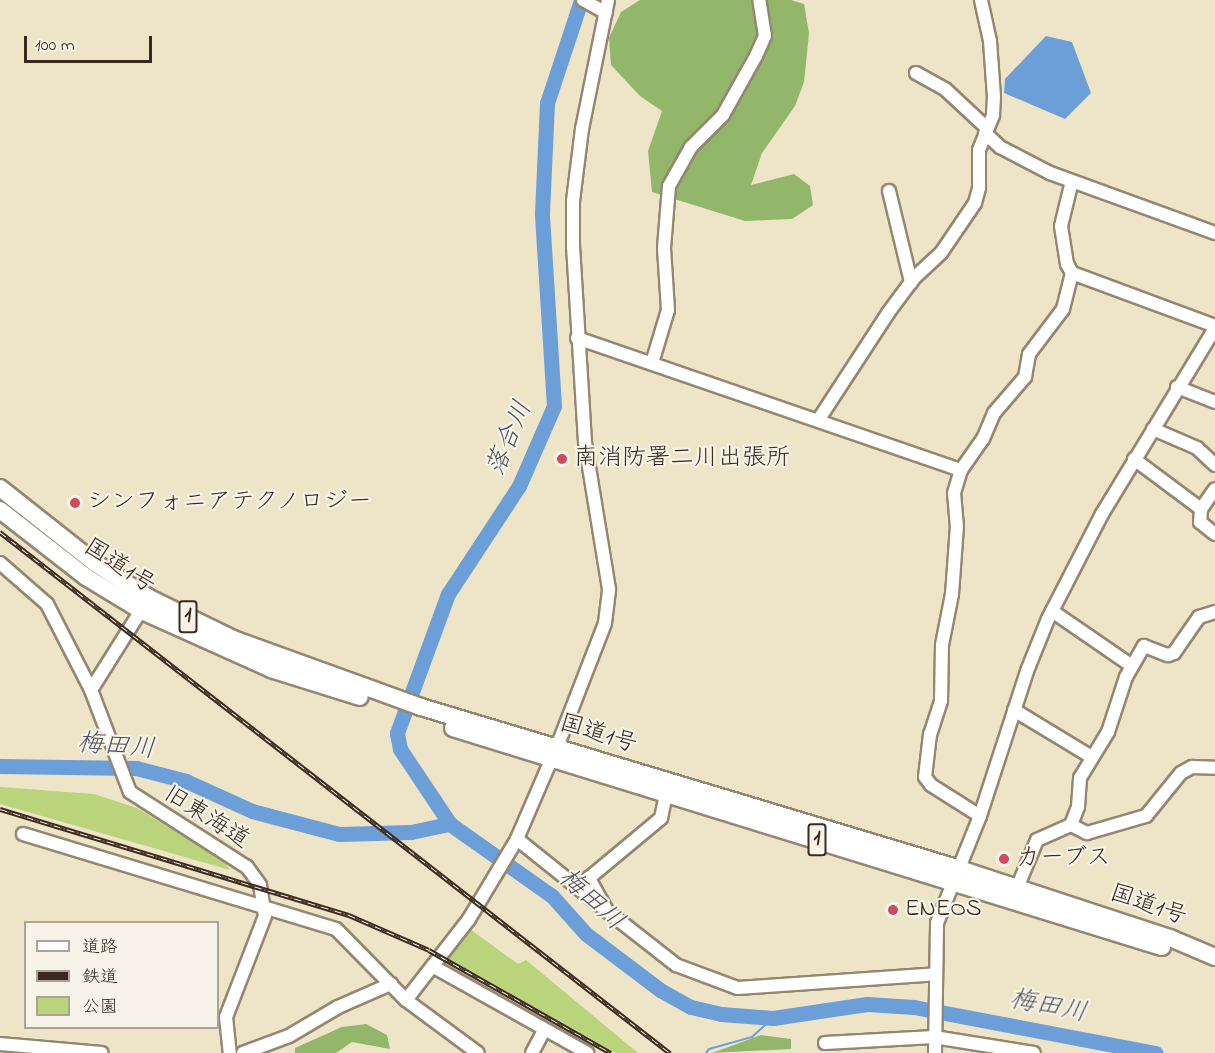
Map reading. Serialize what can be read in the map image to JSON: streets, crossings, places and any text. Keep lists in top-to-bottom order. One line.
{"streets":{"highway":["国道1号","1"],"street":["旧東海道"]},"water":["落合川","梅田川"],"places":["南消防署二川出張所","シンフォニアテクノロジー","カーブス","ENEOS"],"legend":["道路","鉄道","公園"],"scale_bar":"100 m"}
